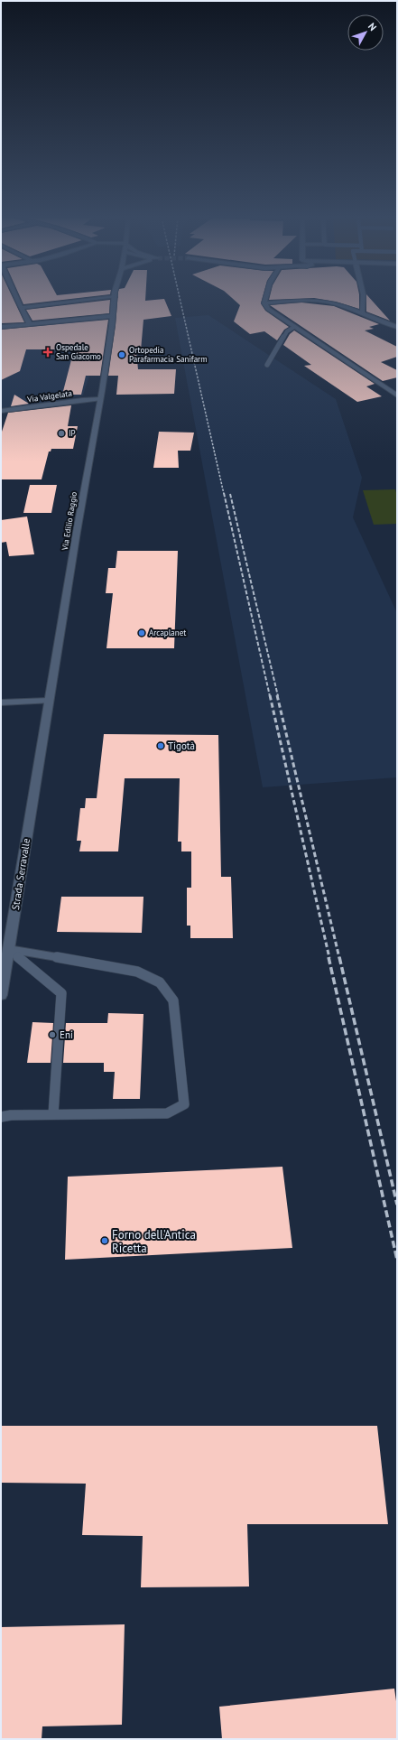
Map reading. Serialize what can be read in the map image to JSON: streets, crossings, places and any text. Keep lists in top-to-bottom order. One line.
{"streets":{"street":["Via Valgelata","Via Edilio Raggio","Strada Serravalle"]},"crossings":[["Via Valgelata","Via Edilio Raggio"],["Via Edilio Raggio","Strada Serravalle"]],"places":{"health":["Ospedale San Giacomo"],"other":["Ortopedia Parafarmacia Sanifarm","IP","Arcaplanet","Tigotà","Eni","Forno dell'Antica Ricetta"]},"north":"top right"}
